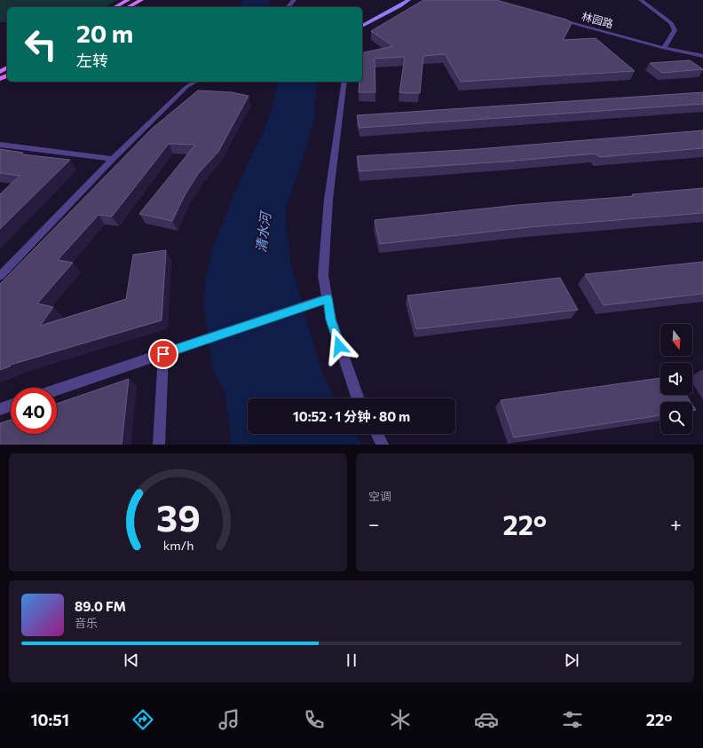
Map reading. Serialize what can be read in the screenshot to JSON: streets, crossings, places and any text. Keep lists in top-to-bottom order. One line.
{"streets":{"street":["林园路"]},"water":["清水河"],"north":"bottom","page":{"turn":["20 m","左转"],"limit":"40","trip":"10:52 · 1 分钟 · 80 m","tile":"空调","heat":["−","22°","+"],"song":["89.0 FM","音乐"],"tabs":["10:51","22°"],"gauge":["39","km/h"]}}
